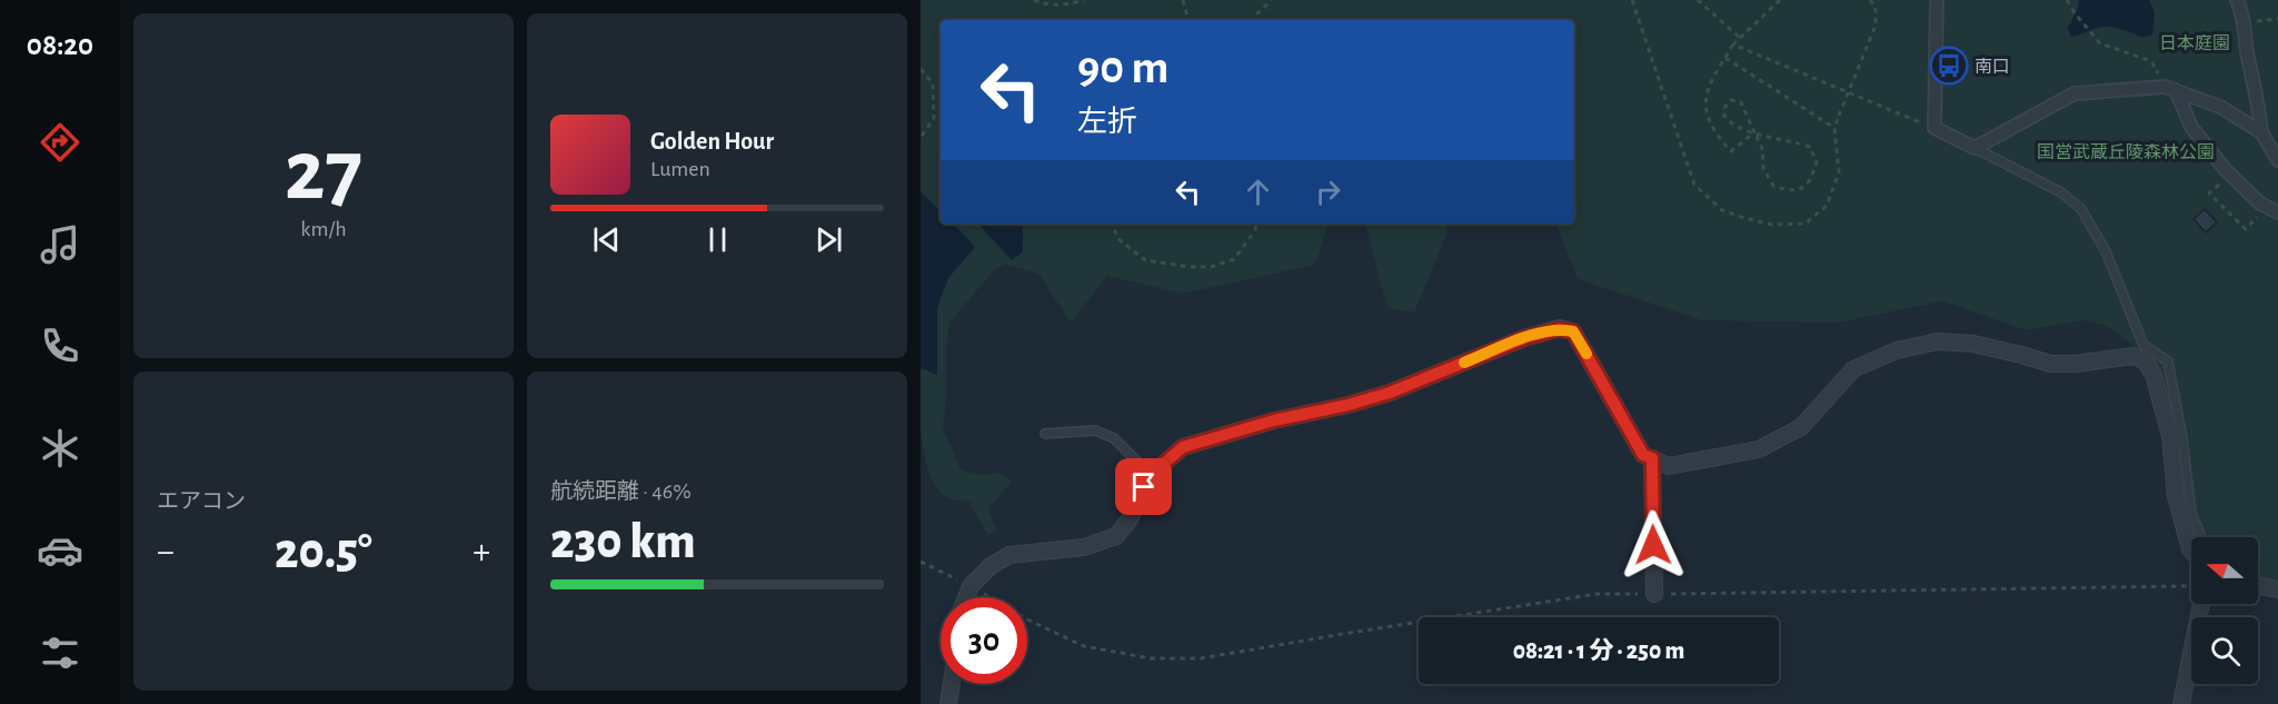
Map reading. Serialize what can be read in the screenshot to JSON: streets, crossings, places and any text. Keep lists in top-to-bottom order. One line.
{"parks":["日本庭園","国営武蔵丘陵森林公園"],"places":{"bus stop":["南口"]},"north":"left","page":{"tabs":"08:20","tile":[["27","km/h"],"エアコン",["航続距離 · 46%","230 km"]],"turn":["90 m","左折"],"song":["Golden Hour","Lumen"],"heat":["−","20.5°","+"],"limit":"30","trip":"08:21 · 1 分 · 250 m"}}
